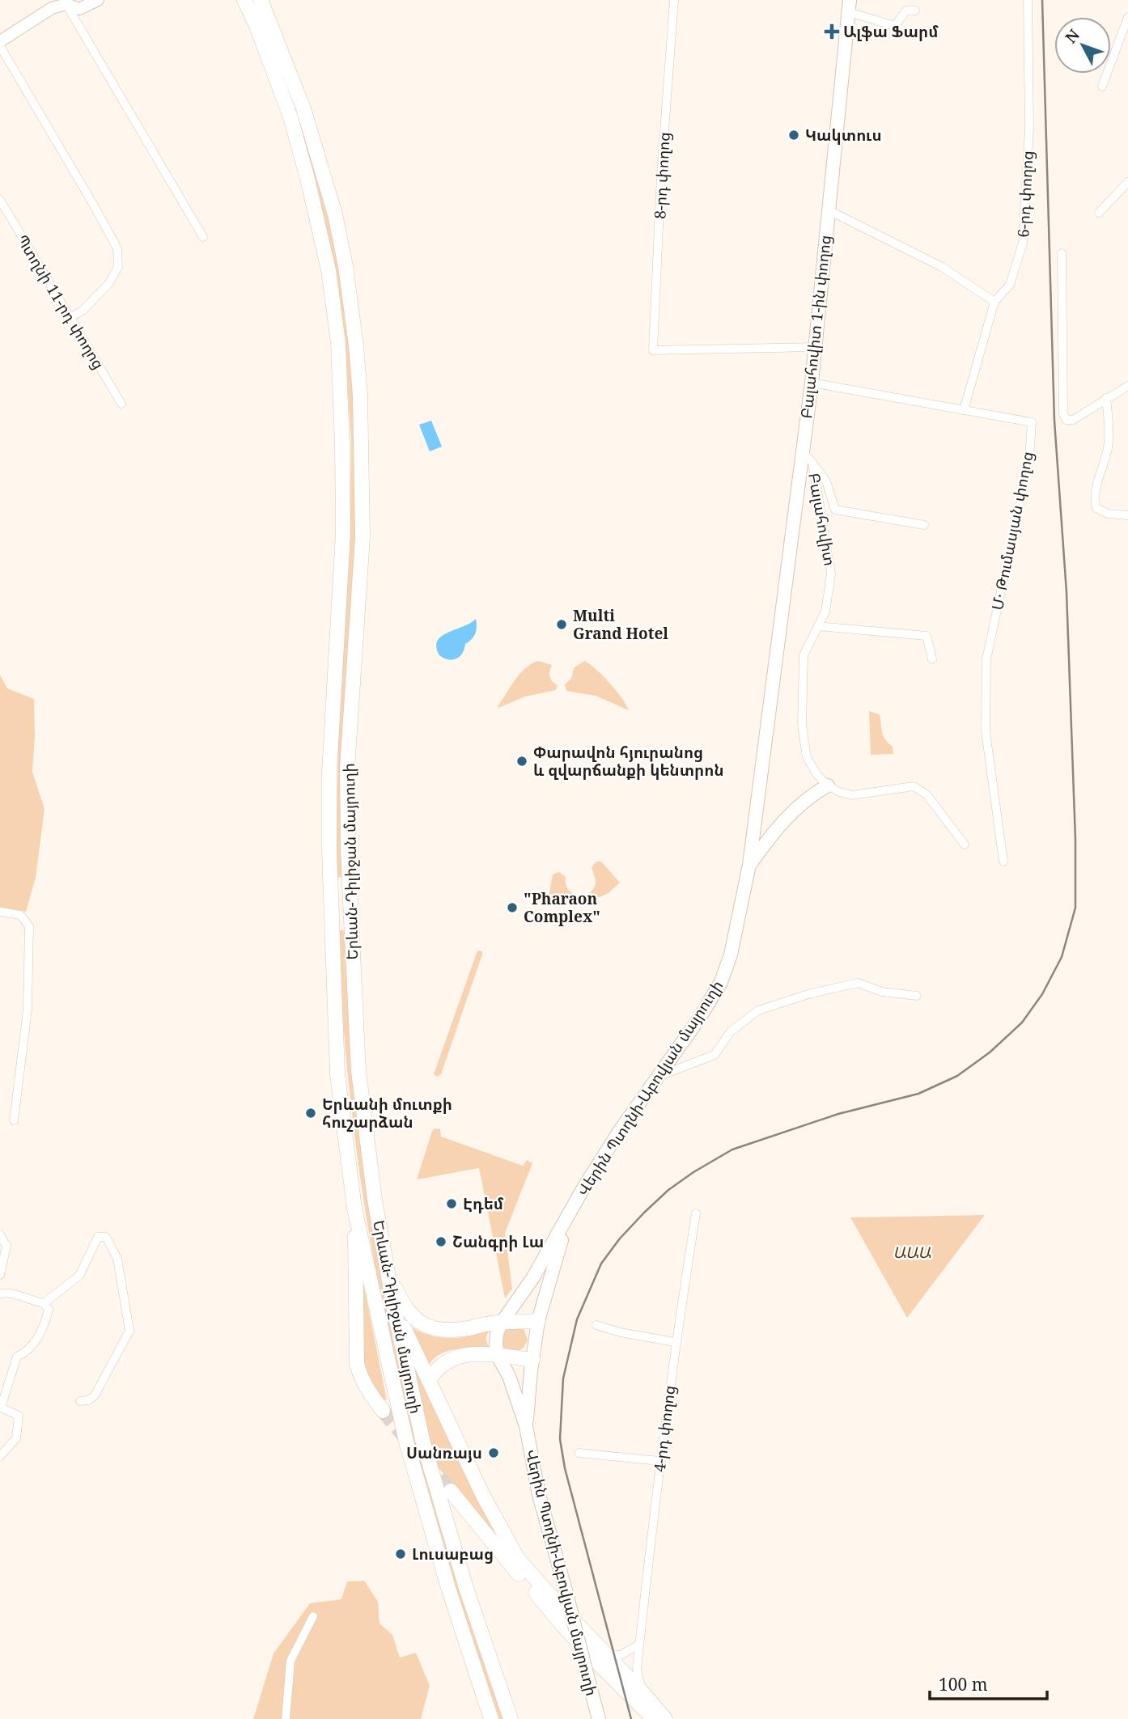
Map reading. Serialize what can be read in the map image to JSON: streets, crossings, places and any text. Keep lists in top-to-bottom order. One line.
{"streets":{"highway":["Երևան-Դիլիջան մայրուղի"],"main road":["Բալահովիտ 1-ին փողոց","Վերին Պտղնի-Աբովյան մայրուղի"],"street":["8-րդ փողոց","6-րդ փողոց","Պտղնի 11-րդ փողոց","Բալահովիտ","Մ․ Թումասյան փողոց","4-րդ փողոց"]},"crossings":[["8-րդ փողոց","Բալահովիտ 1-ին փողոց"],["6-րդ փողոց","Մ․ Թումասյան փողոց"],["Բալահովիտ 1-ին փողոց","Բալահովիտ"],["Բալահովիտ 1-ին փողոց","Մ․ Թումասյան փողոց"],["Բալահովիտ 1-ին փողոց","Վերին Պտղնի-Աբովյան մայրուղի"]],"parks":["ԱԱԱ"],"places":{"health":["Ալֆա Ֆարմ"],"other":["Կակտուս","Multi Grand Hotel","Փարավոն հյուրանոց և զվարճանքի կենտրոն","\"Pharaon Complex\"","Երևանի մուտքի հուշարձան","Էդեմ","Շանգրի Լա","Սանռայս","Լուսաբաց"]},"scale_bar":"100 m","north":"top left"}
